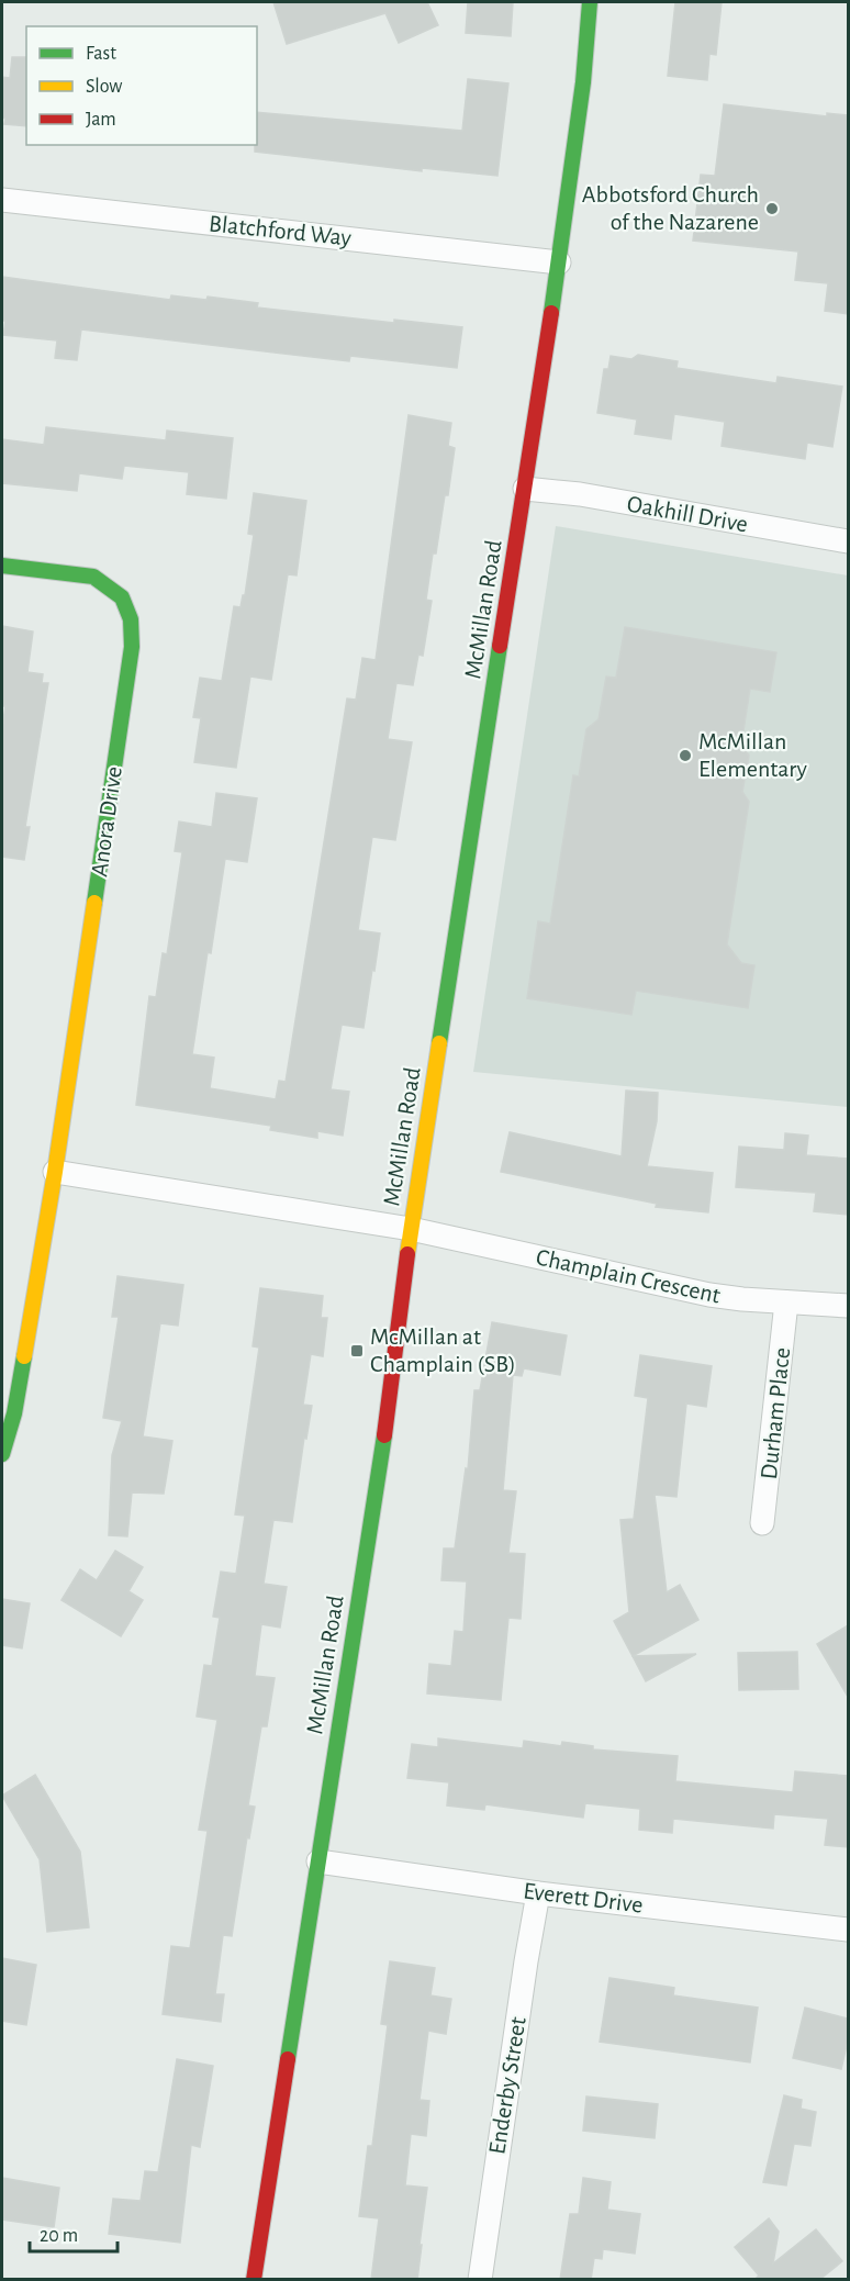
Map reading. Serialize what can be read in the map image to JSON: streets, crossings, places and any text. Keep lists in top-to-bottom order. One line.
{"streets":{"street":["Blatchford Way","Oakhill Drive","McMillan Road","Anora Drive","Champlain Crescent","Durham Place","Everett Drive","Enderby Street"]},"crossings":[["Blatchford Way","McMillan Road"],["Oakhill Drive","McMillan Road"],["McMillan Road","Champlain Crescent"],["McMillan Road","Everett Drive"],["Champlain Crescent","Durham Place"],["Everett Drive","Enderby Street"]],"places":{"other":["Abbotsford Church of the Nazarene","McMillan Elementary"],"transit":["McMillan at Champlain (SB)"]},"legend":["Fast","Slow","Jam"],"scale_bar":"20 m"}
